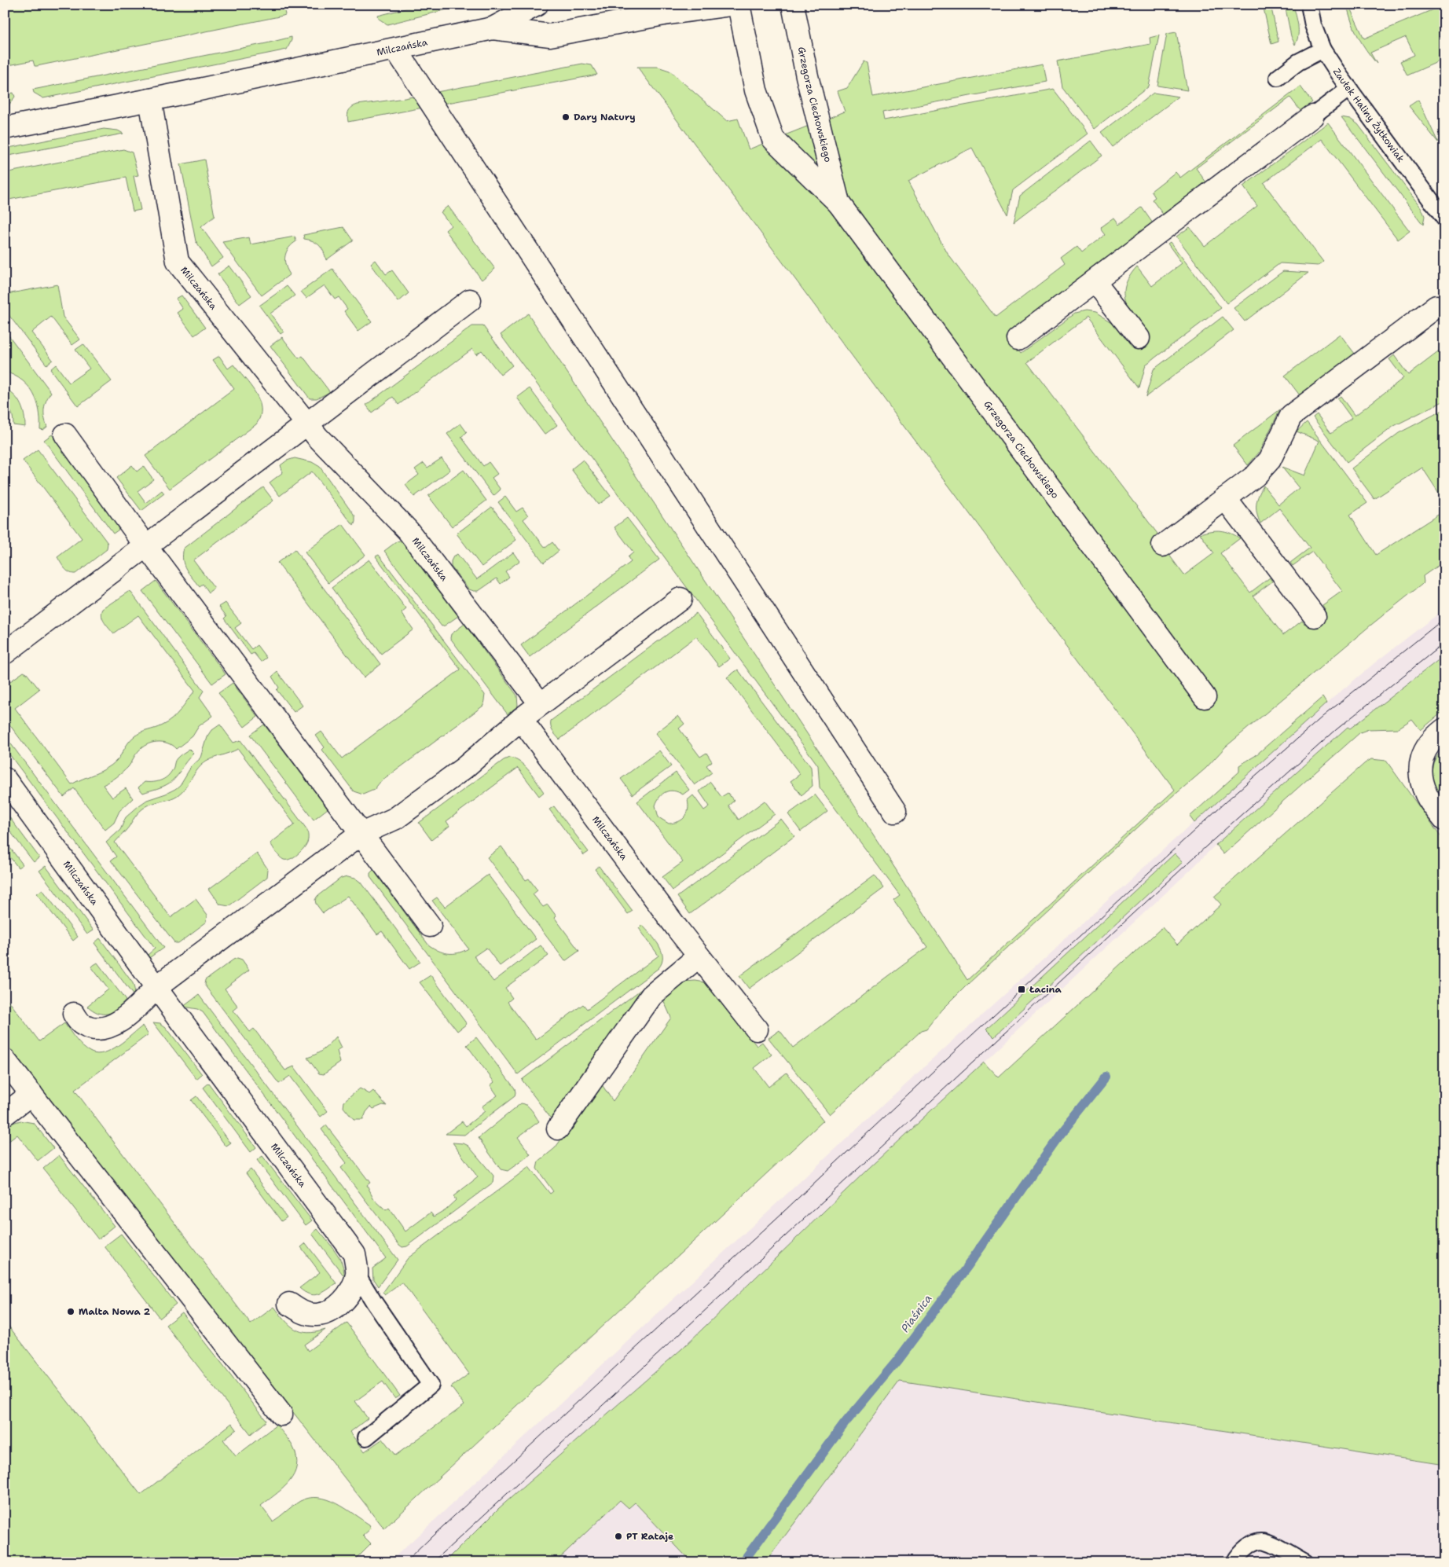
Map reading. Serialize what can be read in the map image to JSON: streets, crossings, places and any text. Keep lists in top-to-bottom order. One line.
{"streets":{"street":["Milczańska","Grzegorza Ciechowskiego"],"lane":["Zaułek Haliny Żytkowiak"]},"water":["Piaśnica"],"places":{"other":["Dary Natury","Malta Nowa 2","PT Rataje"],"transit":["Łacina"]}}
